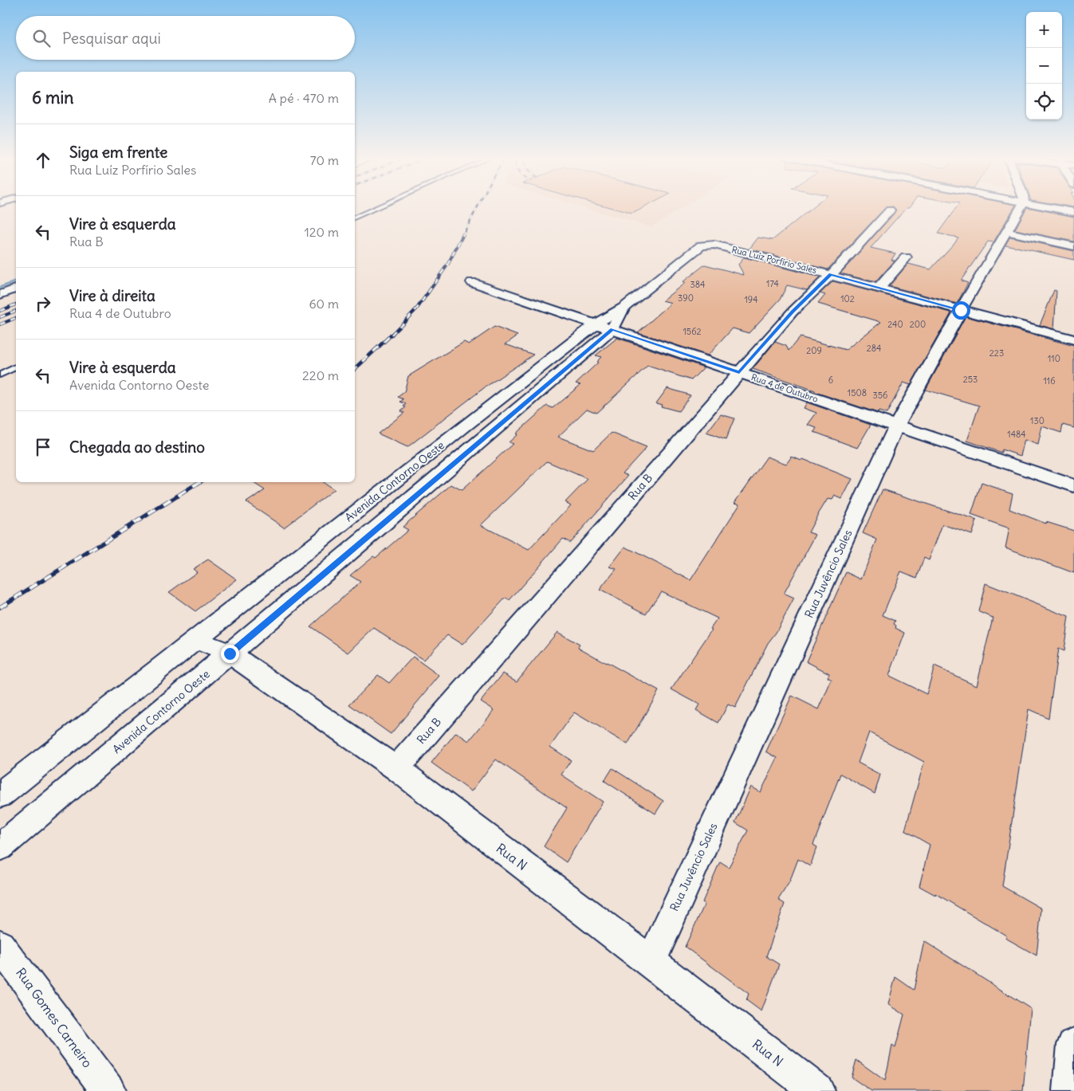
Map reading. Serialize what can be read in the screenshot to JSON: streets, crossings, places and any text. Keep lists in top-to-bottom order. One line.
{"streets":{"street":["Rua Luíz Porfírio Sales","Rua 4 de Outubro","Avenida Contorno Oeste","Rua B","Rua Juvêncio Sales","Rua N","Rua Gomes Carneiro"]},"crossings":[["Rua Luíz Porfírio Sales","Avenida Contorno Oeste"],["Rua Luíz Porfírio Sales","Rua B"],["Rua Luíz Porfírio Sales","Rua Juvêncio Sales"],["Rua 4 de Outubro","Avenida Contorno Oeste"],["Rua 4 de Outubro","Rua B"],["Rua 4 de Outubro","Rua Juvêncio Sales"],["Avenida Contorno Oeste","Rua N"],["Rua B","Rua N"],["Rua Juvêncio Sales","Rua N"]],"house_numbers":["174","384","390","102","194","240","200","1562","284","209","223","110","253","6","116","1508","356","130","1484"],"page":{"map_buttons":["+","−"],"search":"Pesquisar aqui","heading":["6 min","A pé · 470 m"],"list":[["Siga em frente","Rua Luíz Porfírio Sales","70 m"],["Vire à esquerda","Rua B","120 m"],["Vire à direita","Rua 4 de Outubro","60 m"],["Vire à esquerda","Avenida Contorno Oeste","220 m"],"Chegada ao destino"]}}
